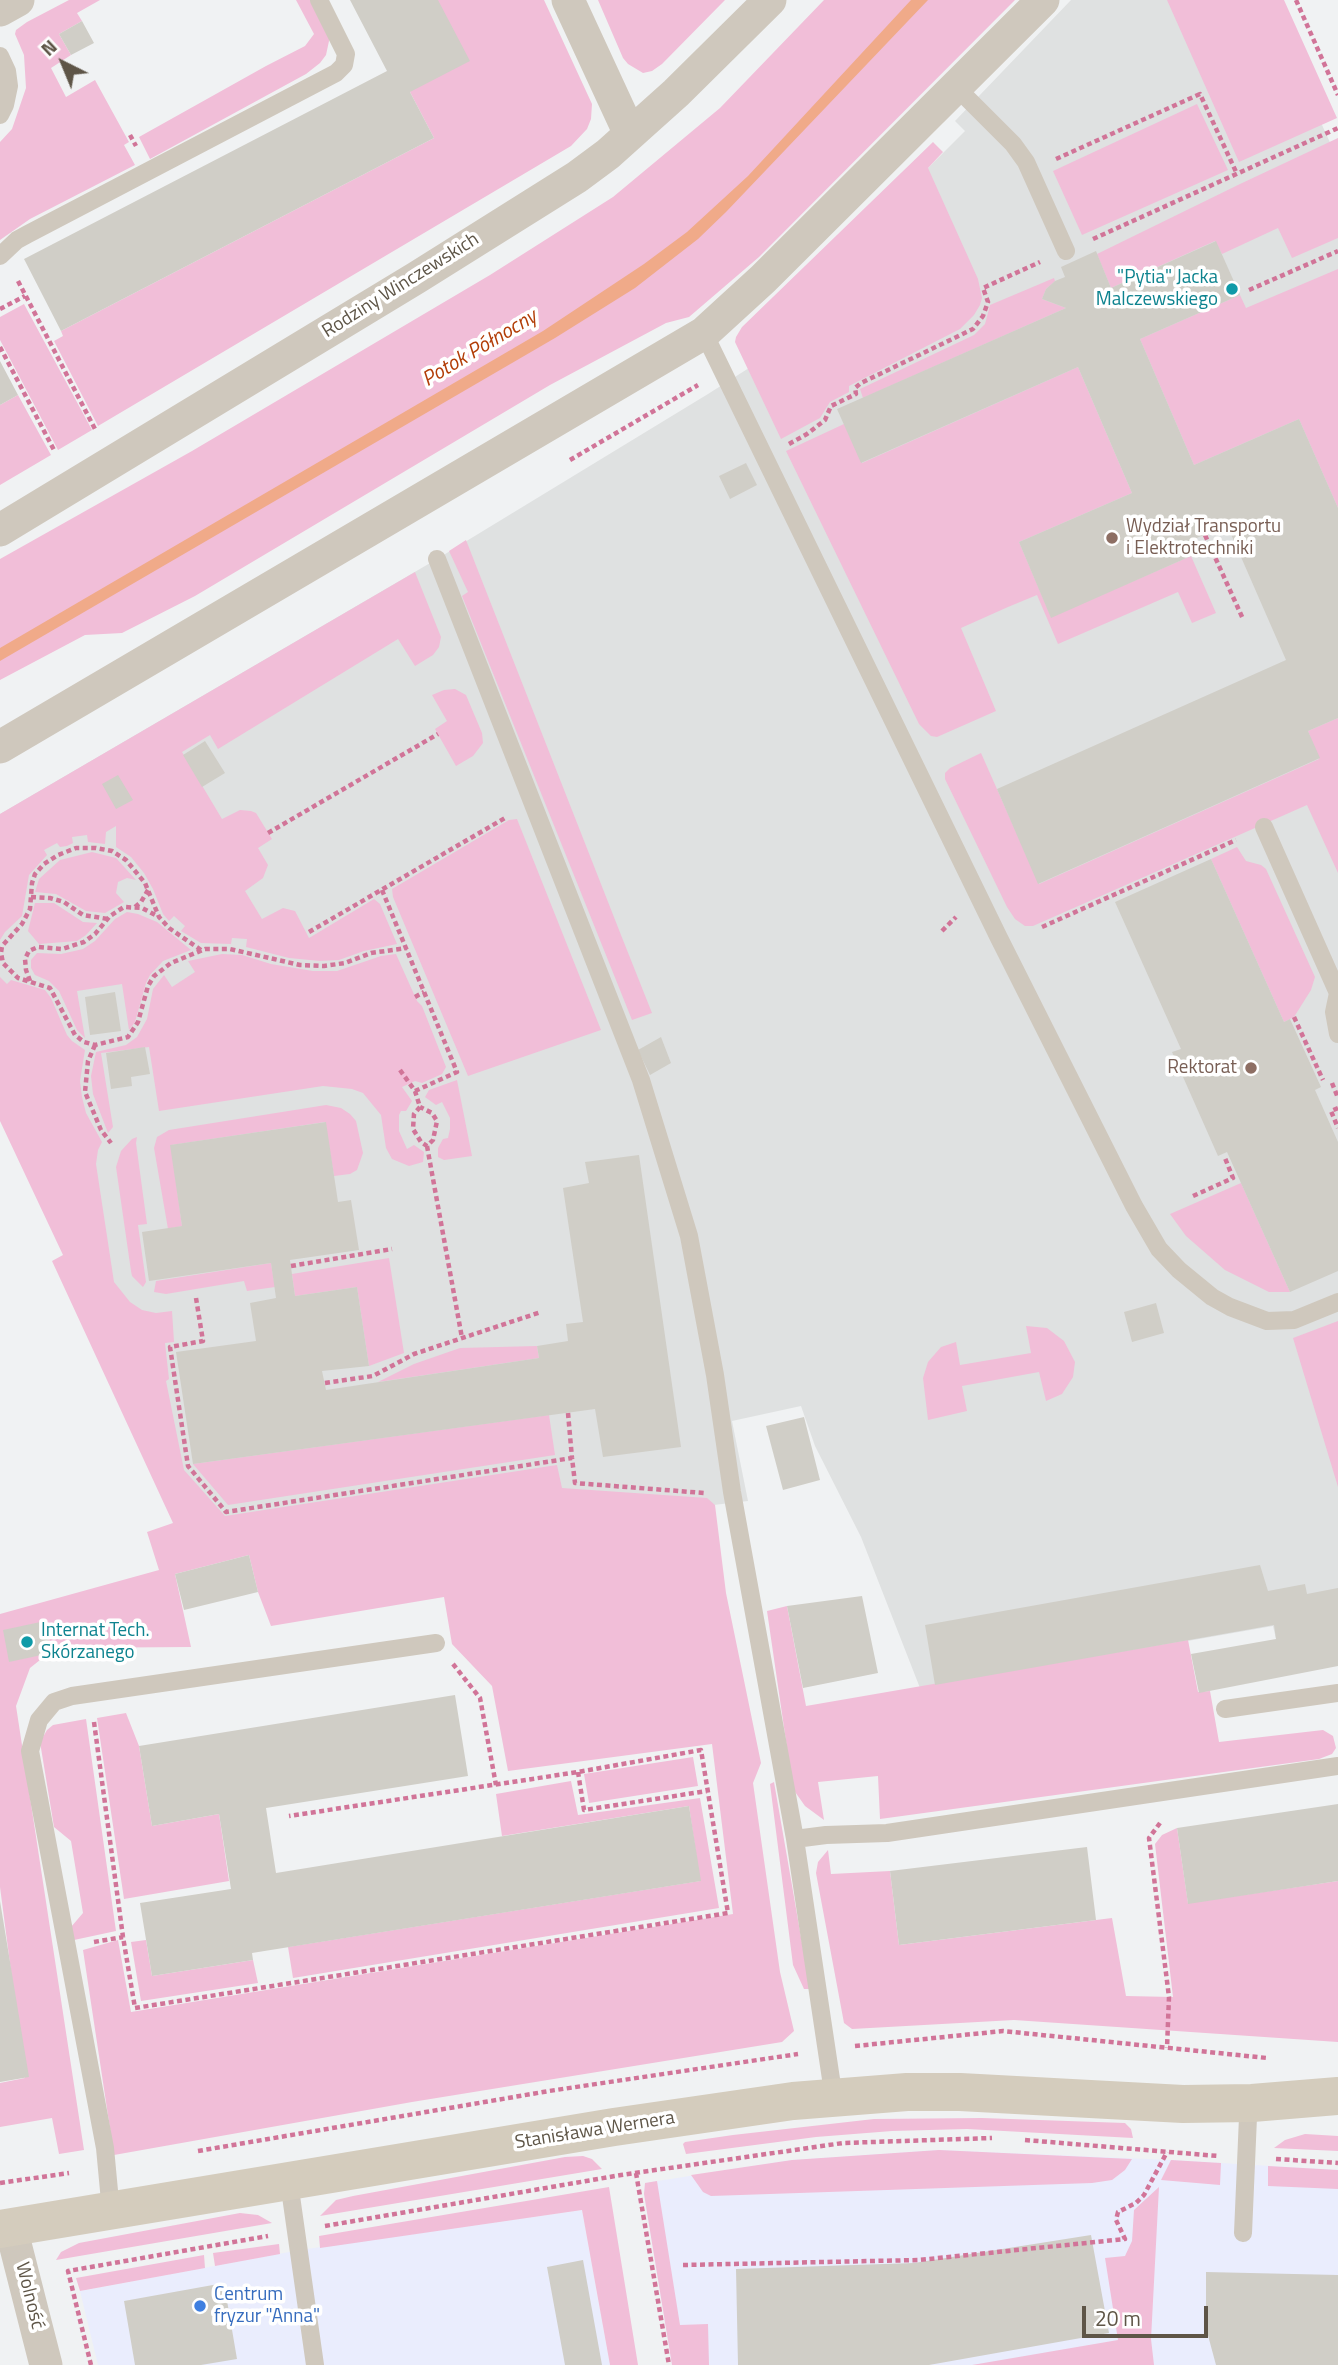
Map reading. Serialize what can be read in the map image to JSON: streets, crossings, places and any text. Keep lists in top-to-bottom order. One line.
{"streets":{"street":["Rodziny Winczewskich","Stanisława Wernera","Wolność"]},"crossings":[["Stanisława Wernera","Wolność"]],"water":["Potok Północny"],"places":["\"Pytia\" Jacka Malczewskiego","Wydział Transportu i Elektrotechniki","Rektorat","Internat Tech. Skórzanego","Centrum fryzur \"Anna\""],"scale_bar":"20 m","north":"top left"}
